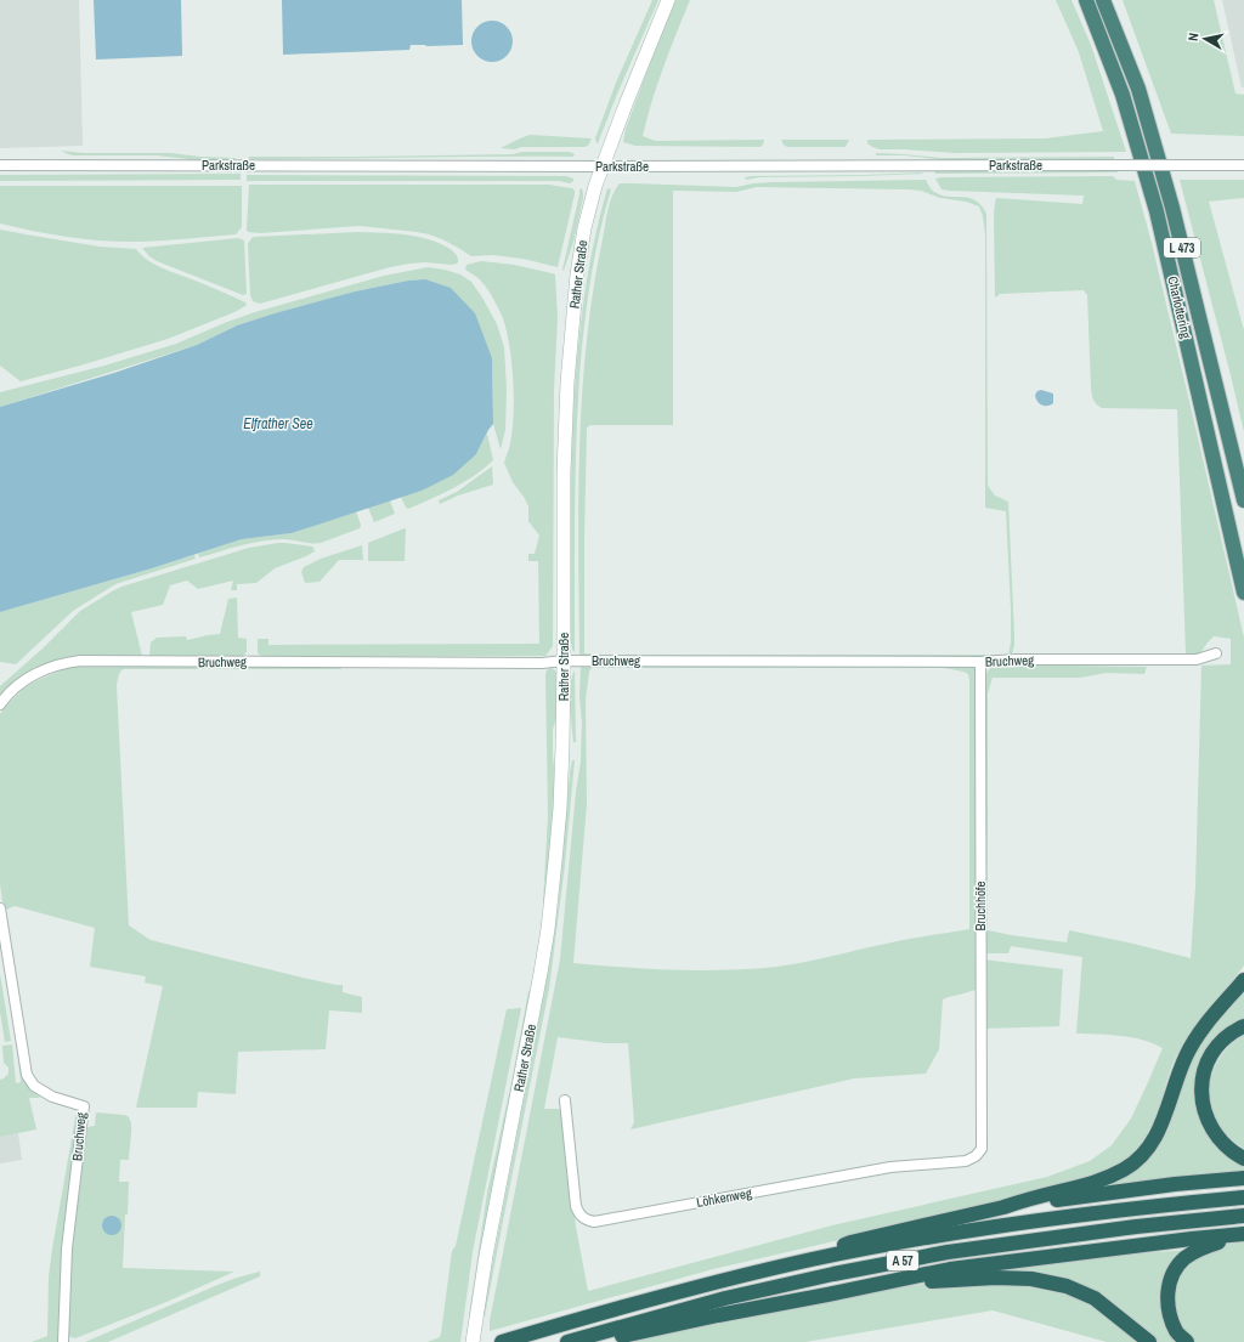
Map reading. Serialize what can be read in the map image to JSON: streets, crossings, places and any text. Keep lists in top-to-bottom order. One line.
{"streets":{"highway":["L 473","Charlottering","A 57"],"main road":["Rather Straße"],"street":["Parkstraße","Bruchweg","Bruchhöfe","Löhkenweg"]},"crossings":[["Parkstraße","Rather Straße"],["Rather Straße","Bruchweg"],["Bruchweg","Bruchhöfe"],["Bruchhöfe","Löhkenweg"]],"water":["Elfrather See"],"north":"left"}
